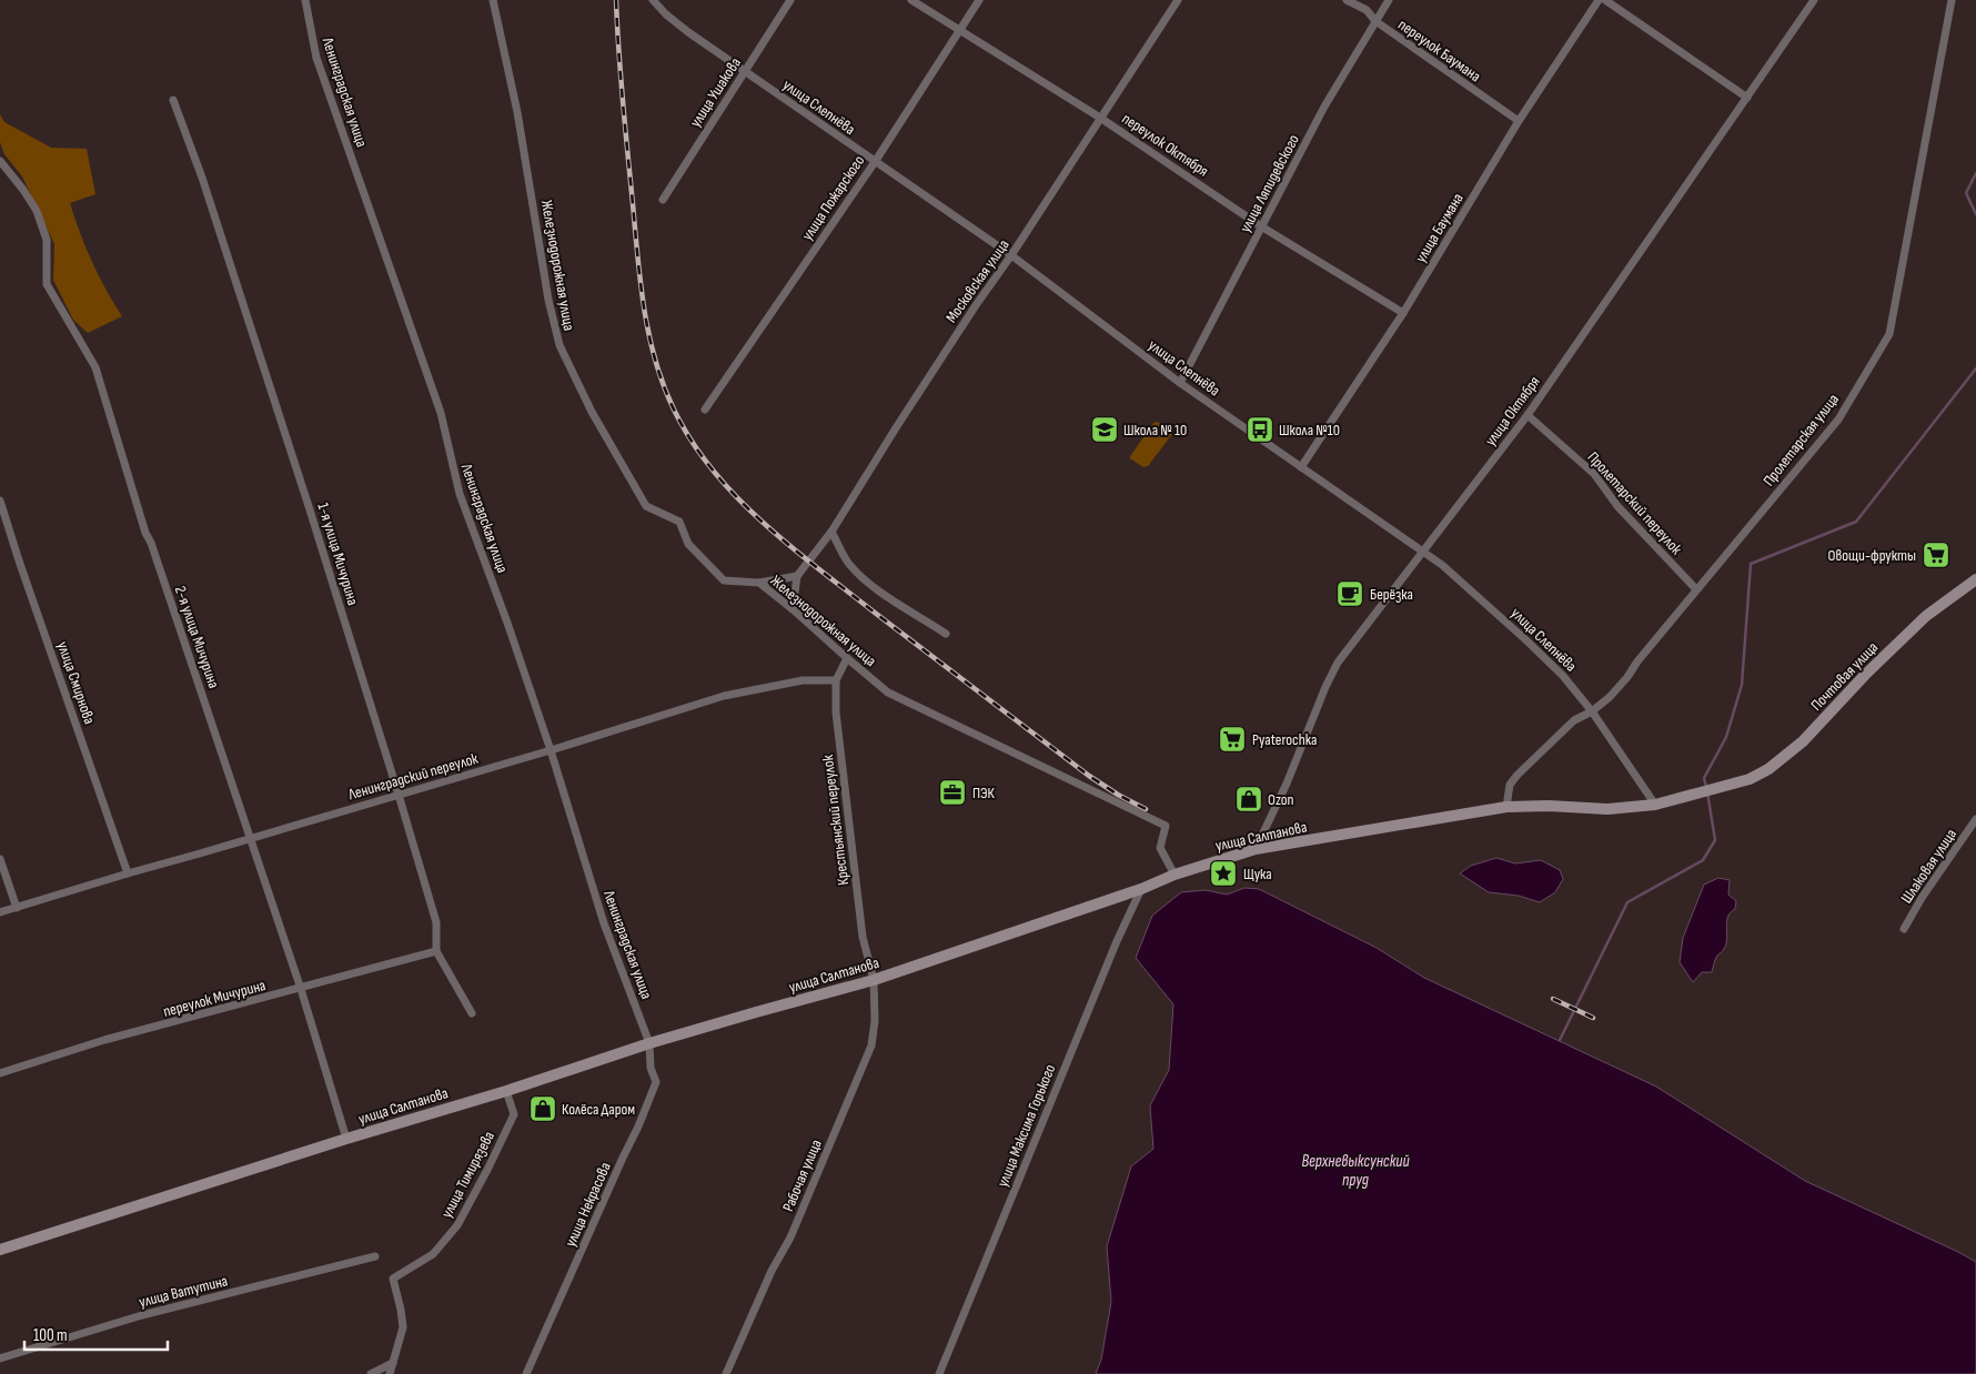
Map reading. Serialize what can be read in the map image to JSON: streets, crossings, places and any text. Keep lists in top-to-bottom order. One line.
{"streets":{"main road":["Почтовая улица","улица Салтанова"],"street":["переулок Баумана","Ленинградская улица","улица Ушакова","улица Слепнёва","переулок Октября","улица Ляпидевского","улица Пожарского","улица Баумана","Железнодорожная улица","Московская улица","улица Октября","Пролетарская улица","Пролетарский переулок","1-я улица Мичурина","2-я улица Мичурина","улица Смирнова","Ленинградский переулок","Крестьянский переулок","Шлаковая улица","переулок Мичурина","улица Максима Горького","улица Тимирязева","Рабочая улица","улица Некрасова","улица Ватутина"]},"crossings":[["переулок Баумана","улица Ляпидевского"],["переулок Баумана","улица Баумана"],["Ленинградская улица","Ленинградский переулок"],["Ленинградская улица","улица Салтанова"],["Ленинградская улица","улица Некрасова"],["улица Ушакова","улица Слепнёва"],["улица Слепнёва","улица Ляпидевского"],["улица Слепнёва","улица Пожарского"],["улица Слепнёва","улица Баумана"],["улица Слепнёва","Московская улица"],["улица Слепнёва","улица Октября"],["улица Слепнёва","Пролетарская улица"],["улица Слепнёва","улица Салтанова"],["переулок Октября","улица Ляпидевского"],["переулок Октября","улица Пожарского"],["переулок Октября","улица Баумана"],["переулок Октября","Московская улица"],["Железнодорожная улица","Крестьянский переулок"],["Железнодорожная улица","улица Салтанова"],["улица Октября","Пролетарский переулок"],["улица Октября","улица Салтанова"],["Пролетарская улица","Пролетарский переулок"],["Пролетарская улица","улица Салтанова"],["1-я улица Мичурина","Ленинградский переулок"],["1-я улица Мичурина","переулок Мичурина"],["2-я улица Мичурина","Ленинградский переулок"],["2-я улица Мичурина","улица Салтанова"],["2-я улица Мичурина","переулок Мичурина"],["Почтовая улица","улица Салтанова"],["улица Смирнова","Ленинградский переулок"],["Ленинградский переулок","Крестьянский переулок"],["Крестьянский переулок","улица Салтанова"],["Крестьянский переулок","Рабочая улица"],["улица Салтанова","улица Максима Горького"],["улица Салтанова","улица Тимирязева"],["улица Салтанова","Рабочая улица"],["улица Салтанова","улица Некрасова"]],"water":["Верхневыксунский пруд"],"places":{"school or university":["Школа № 10"],"bus stop":["Школа №10"],"supermarket":["Овощи-фрукты","Pyaterochka"],"cafe":["Берёзка"],"office":["ПЭК"],"shop":["Ozon","Колёса Даром"],"place":["Щука"]},"scale_bar":"100 m"}
